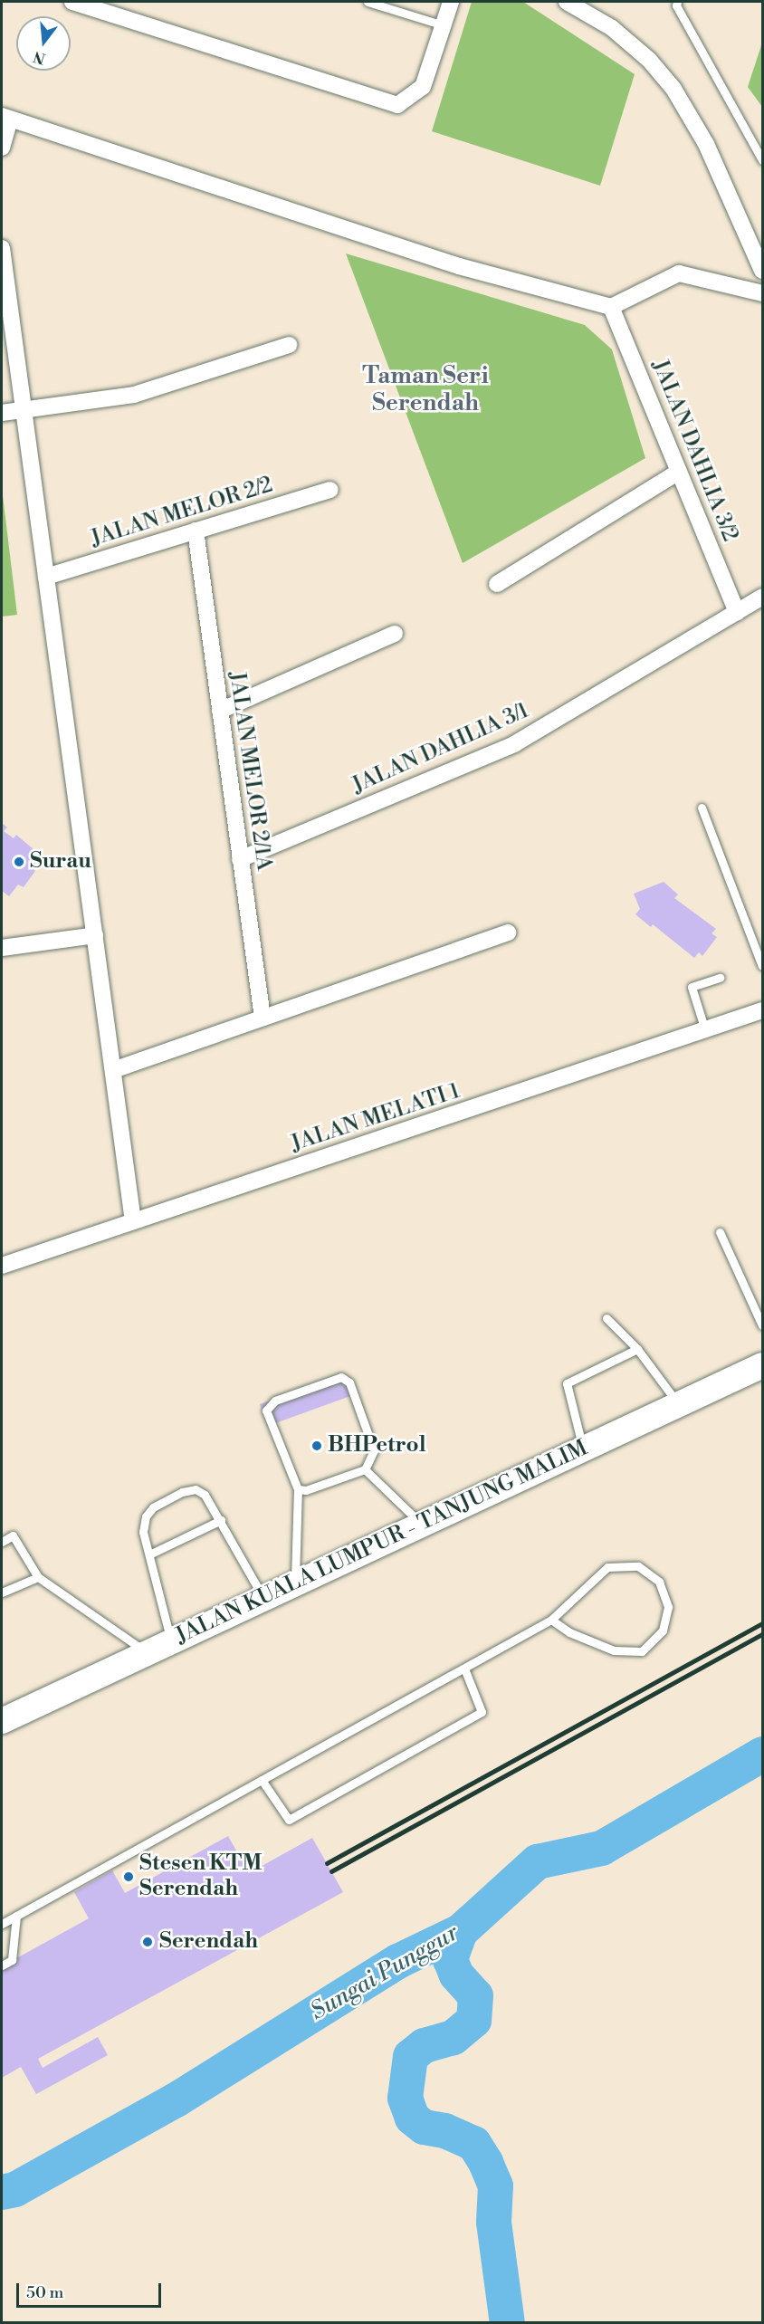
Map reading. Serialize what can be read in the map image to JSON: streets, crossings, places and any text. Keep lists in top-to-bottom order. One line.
{"streets":{"main road":["JALAN KUALA LUMPUR - TANJUNG MALIM"],"street":["JALAN DAHLIA 3/2","JALAN MELOR 2/2","JALAN DAHLIA 3/1","JALAN MELOR 2/1A","JALAN MELATI 1"]},"crossings":[["JALAN DAHLIA 3/2","JALAN DAHLIA 3/1"],["JALAN MELOR 2/2","JALAN MELOR 2/1A"],["JALAN DAHLIA 3/1","JALAN MELOR 2/1A"]],"districts":["Taman Seri Serendah"],"water":["Sungai Punggur"],"places":["Surau","BHPetrol","Stesen KTM Serendah","Serendah"],"scale_bar":"50 m","north":"bottom"}
